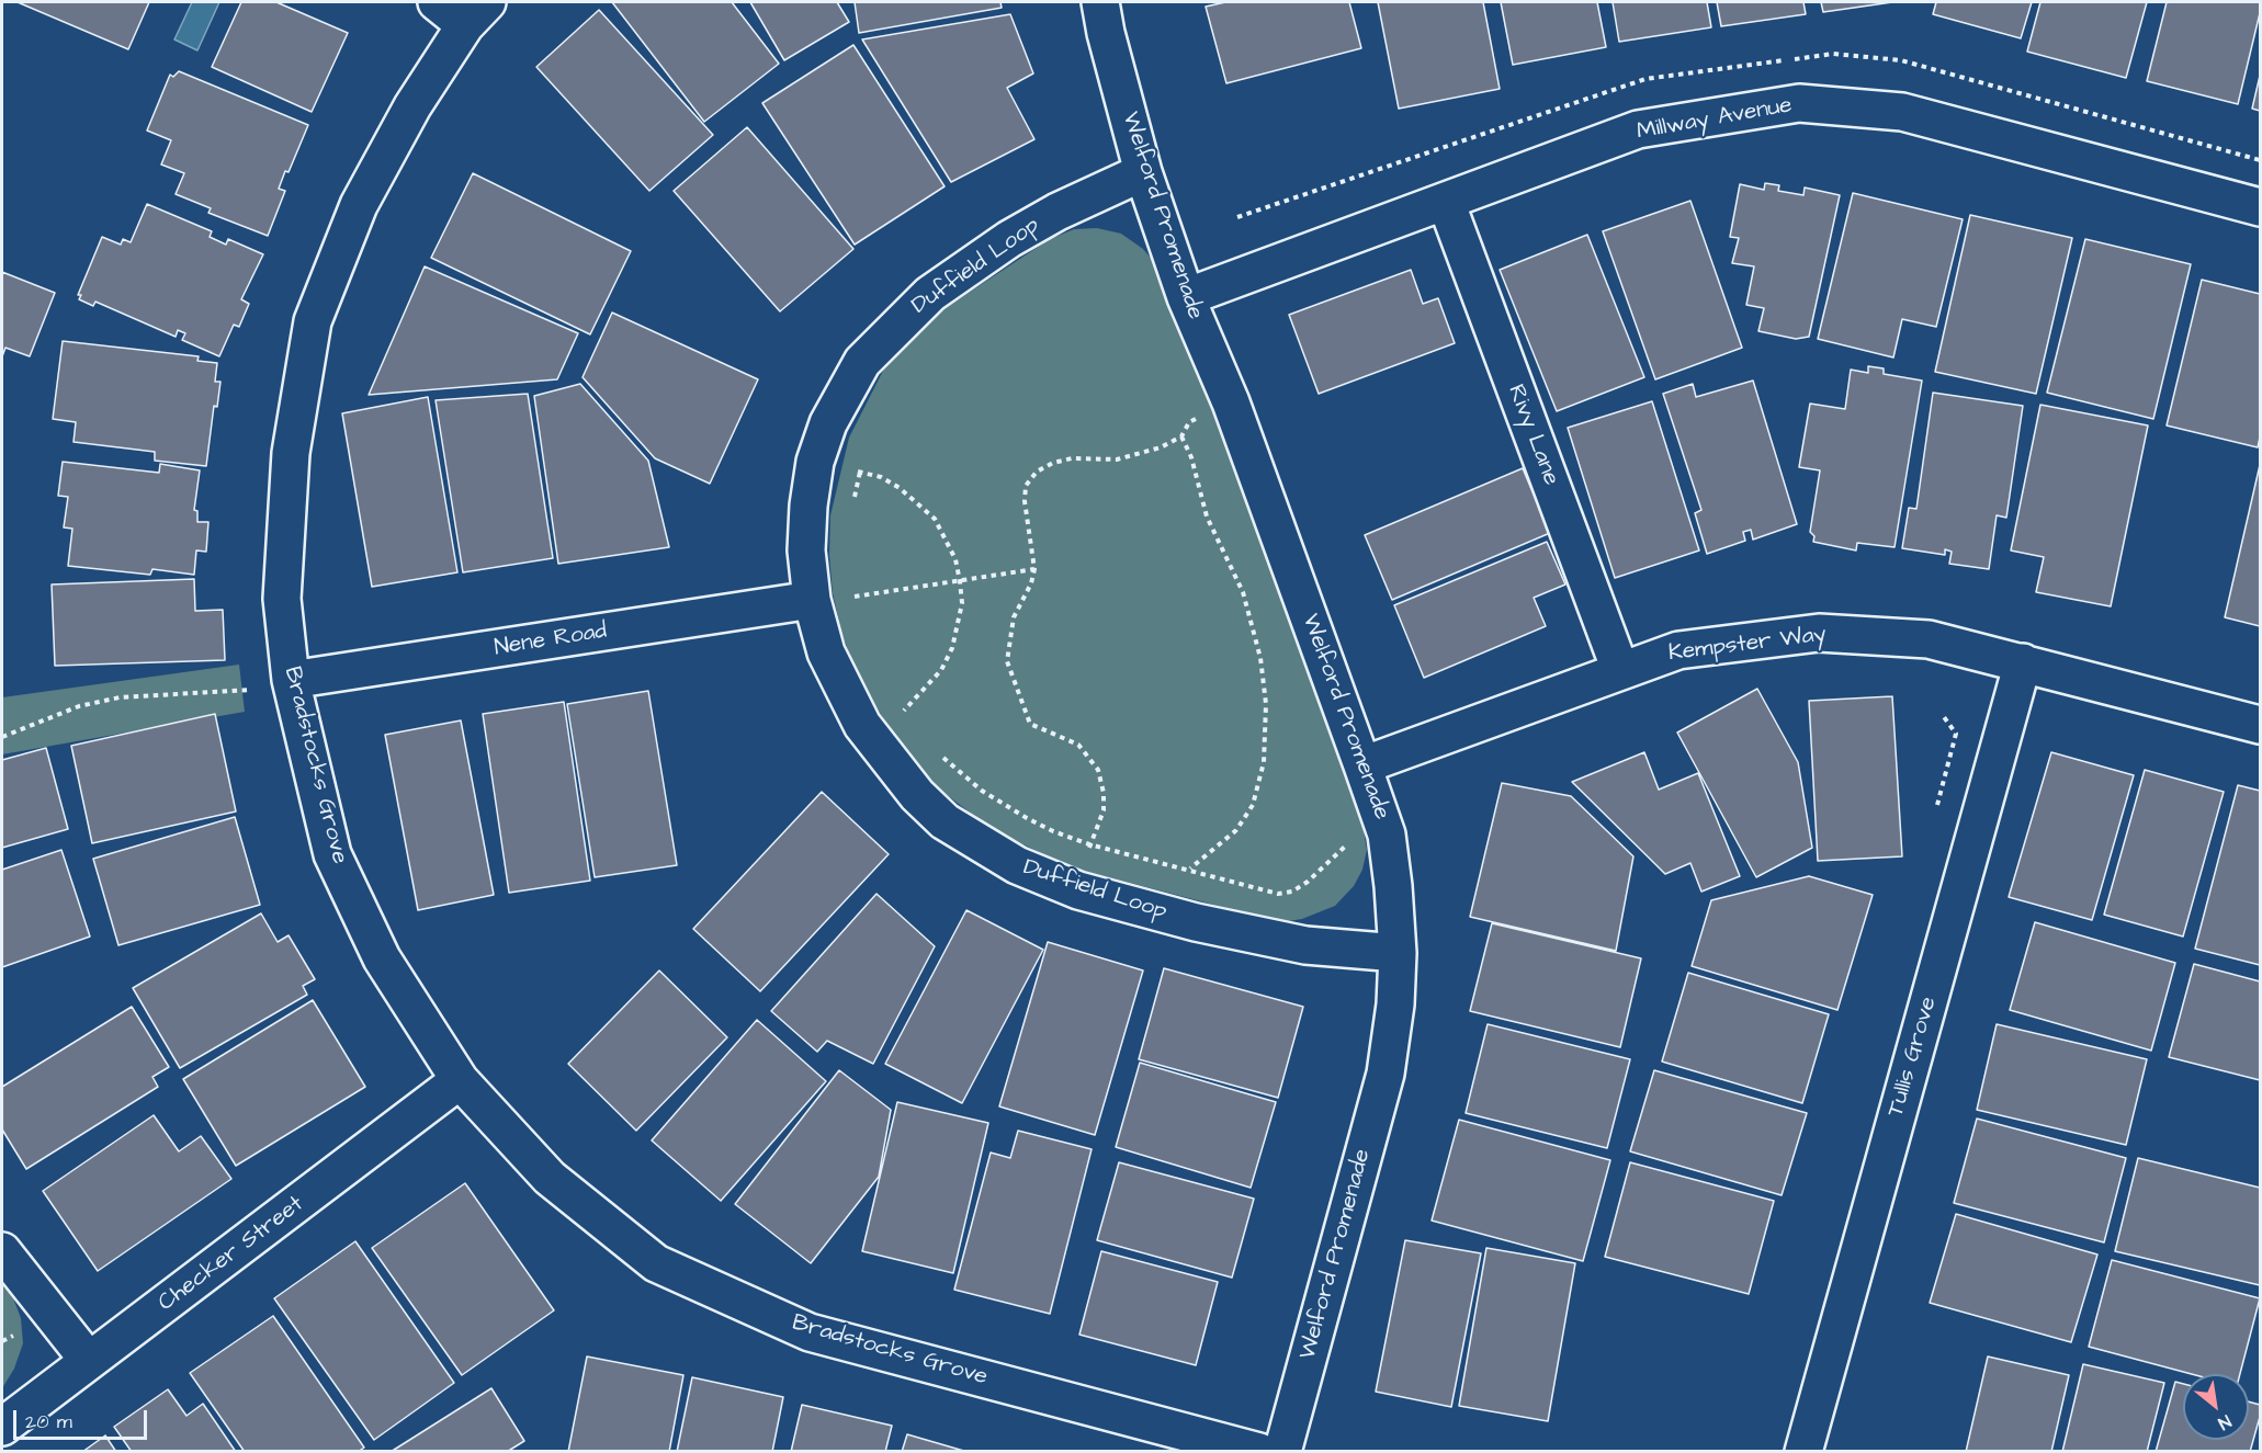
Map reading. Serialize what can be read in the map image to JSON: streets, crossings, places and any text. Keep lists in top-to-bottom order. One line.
{"streets":{"street":["Millway Avenue","Welford Promenade","Duffield Loop","Rivy Lane","Nene Road","Kempster Way","Bradstocks Grove","Tullis Grove","Checker Street"]},"crossings":[["Millway Avenue","Welford Promenade"],["Millway Avenue","Rivy Lane"],["Welford Promenade","Duffield Loop"],["Welford Promenade","Kempster Way"],["Duffield Loop","Nene Road"],["Rivy Lane","Kempster Way"],["Nene Road","Bradstocks Grove"],["Kempster Way","Tullis Grove"],["Bradstocks Grove","Checker Street"]],"scale_bar":"20 m","north":"bottom right"}
